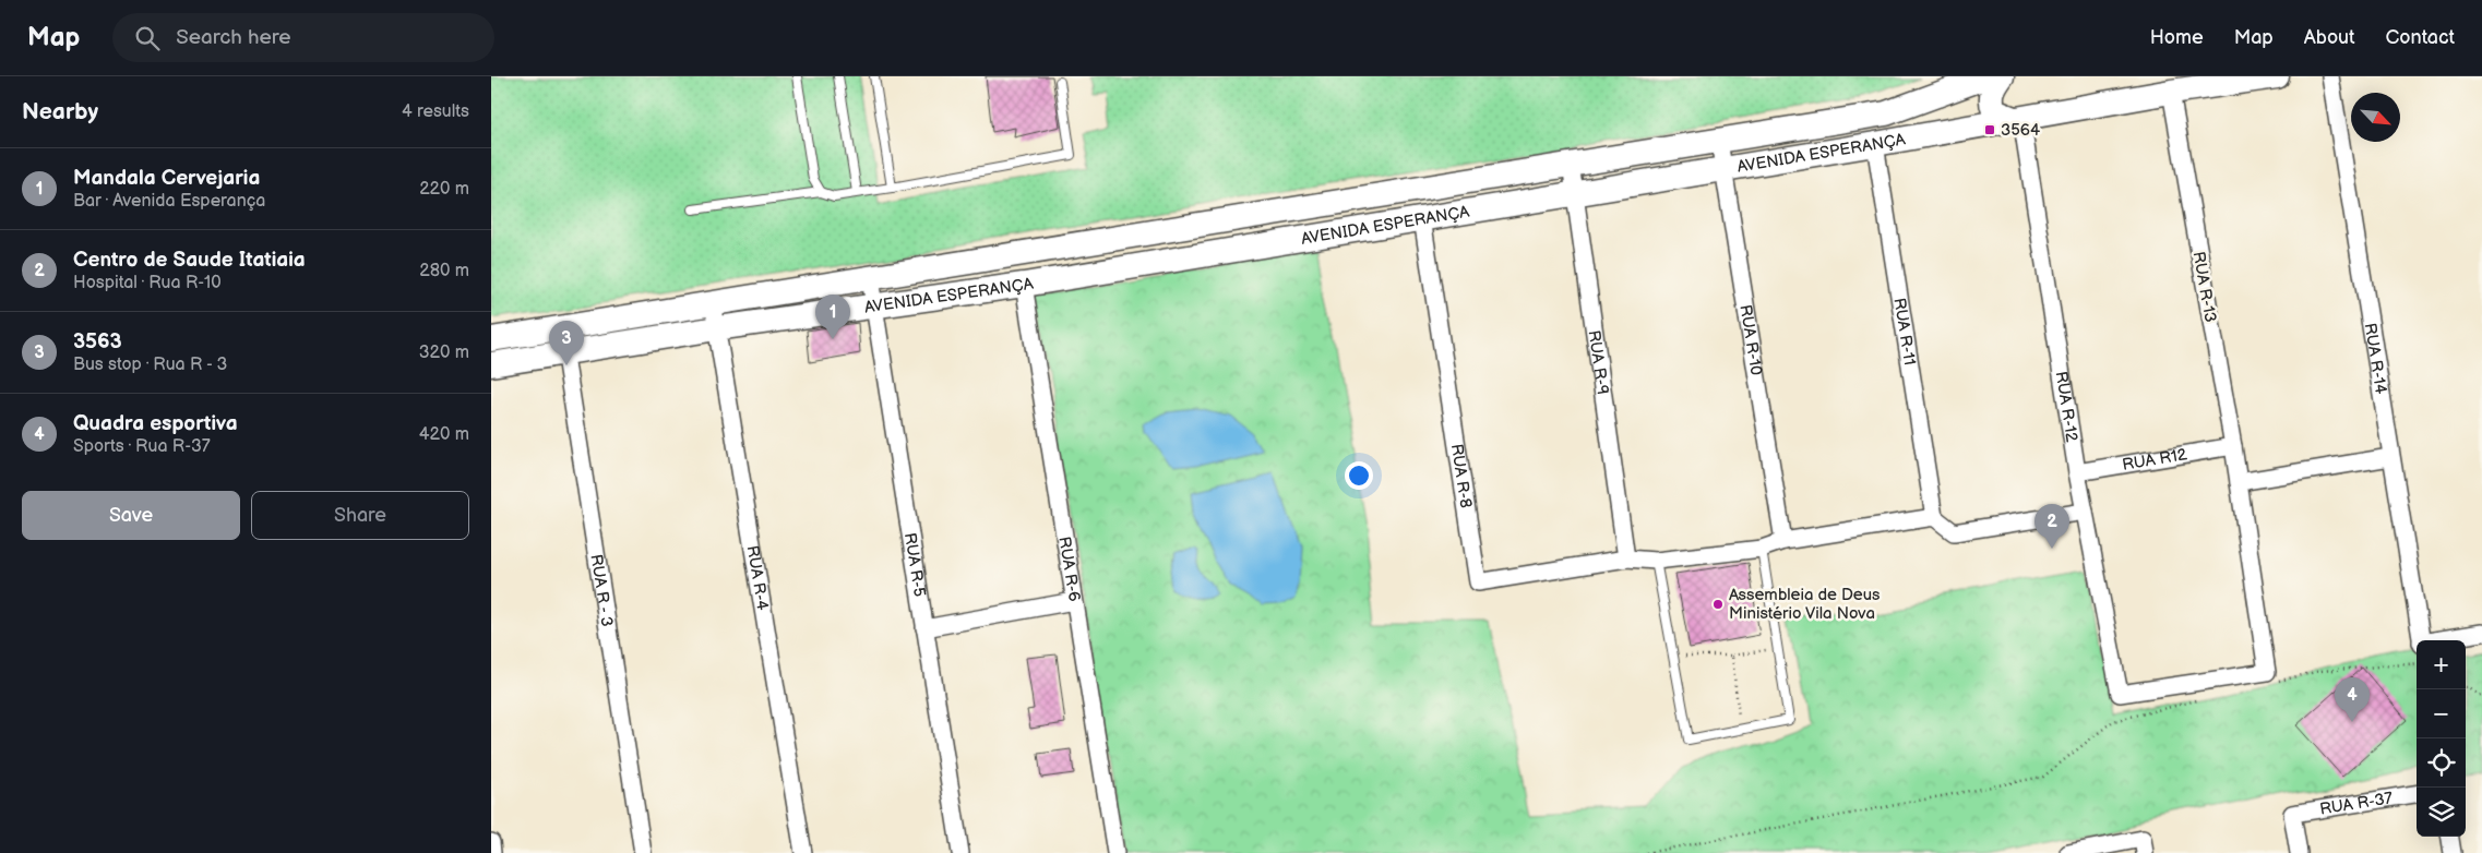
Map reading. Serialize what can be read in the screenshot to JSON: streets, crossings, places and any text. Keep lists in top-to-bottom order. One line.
{"streets":{"main road":["AVENIDA ESPERANÇA"],"street":["RUA R-13","RUA R-11","RUA R-10","RUA R-14","RUA R-9","RUA R-12","RUA R12","RUA R-8","RUA R-5","RUA R-6","RUA R-4","RUA R - 3","RUA R-37"]},"crossings":[["AVENIDA ESPERANÇA","RUA R-13"],["AVENIDA ESPERANÇA","RUA R-11"],["AVENIDA ESPERANÇA","RUA R-10"],["AVENIDA ESPERANÇA","RUA R-9"],["AVENIDA ESPERANÇA","RUA R-12"],["AVENIDA ESPERANÇA","RUA R-8"],["AVENIDA ESPERANÇA","RUA R-5"],["AVENIDA ESPERANÇA","RUA R-6"],["AVENIDA ESPERANÇA","RUA R-4"],["AVENIDA ESPERANÇA","RUA R - 3"],["RUA R-13","RUA R-12"],["RUA R-13","RUA R12"],["RUA R-9","RUA R-8"],["RUA R-12","RUA R12"]],"places":{"transit":["3564"],"other":["Assembleia de Deus Ministério Vila Nova"]},"north":"bottom right","page":{"header":"Map","search":"Search here","nav":["Home","Map","About","Contact"],"heading":["Nearby","4 results"],"list":[{"mark":"1","name":"Mandala Cervejaria","note":"Bar · Avenida Esperança","value":"220 m"},{"mark":"2","name":"Centro de Saude Itatiaia","note":"Hospital · Rua R-10","value":"280 m"},{"mark":"3","name":"3563","note":"Bus stop · Rua R - 3","value":"320 m"},{"mark":"4","name":"Quadra esportiva","note":"Sports · Rua R-37","value":"420 m"}],"pins":["1","3","2","4"],"buttons":["Save","Share"],"map_buttons":["+","−"]}}
